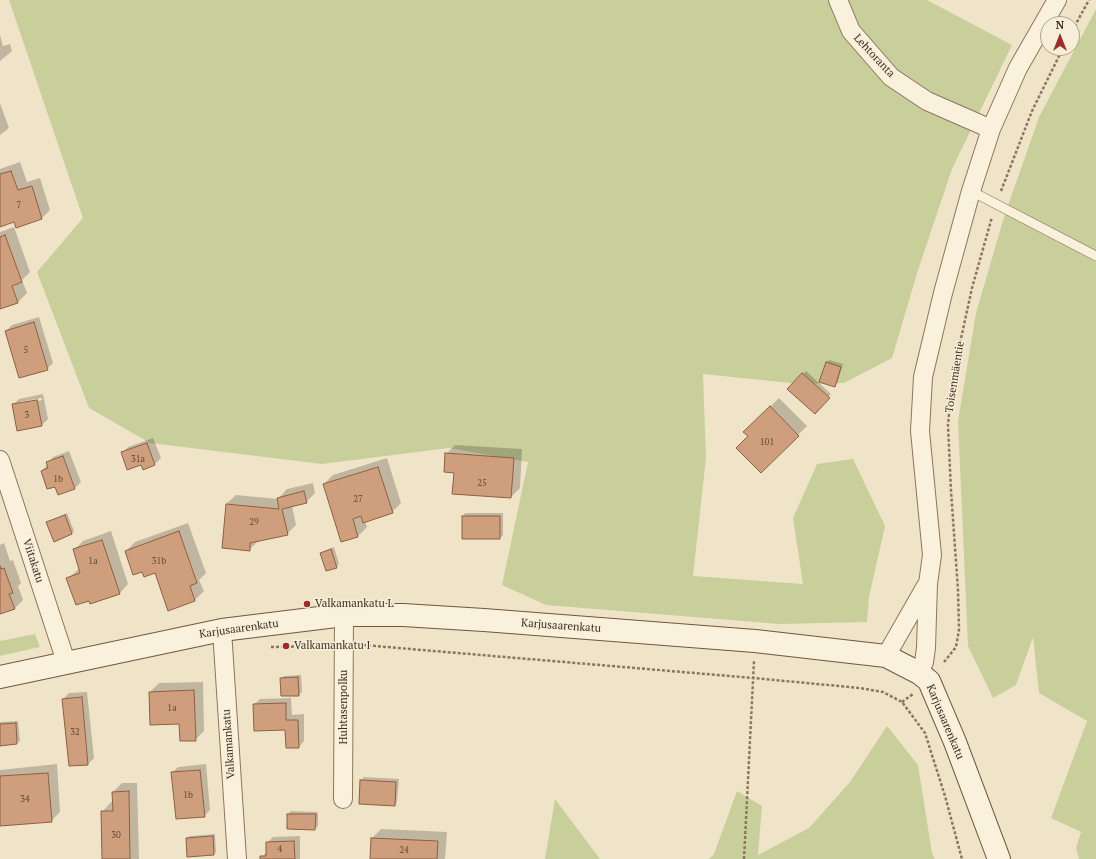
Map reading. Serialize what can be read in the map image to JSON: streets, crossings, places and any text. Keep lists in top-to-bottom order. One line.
{"streets":{"street":["Lehtoranta","Viitakatu","Karjusaarenkatu","Huhtasenpolku","Valkamankatu"],"path":["Toisenmäentie"]},"crossings":[["Toisenmäentie","Karjusaarenkatu"],["Viitakatu","Karjusaarenkatu"],["Karjusaarenkatu","Huhtasenpolku"],["Karjusaarenkatu","Valkamankatu"]],"places":["Valkamankatu L","Valkamankatu I"],"house_numbers":["7","5","3","101","31a","1b","25","27","29","1a","31b","1a","32","1b","34","30","4","24"],"north":"top"}
